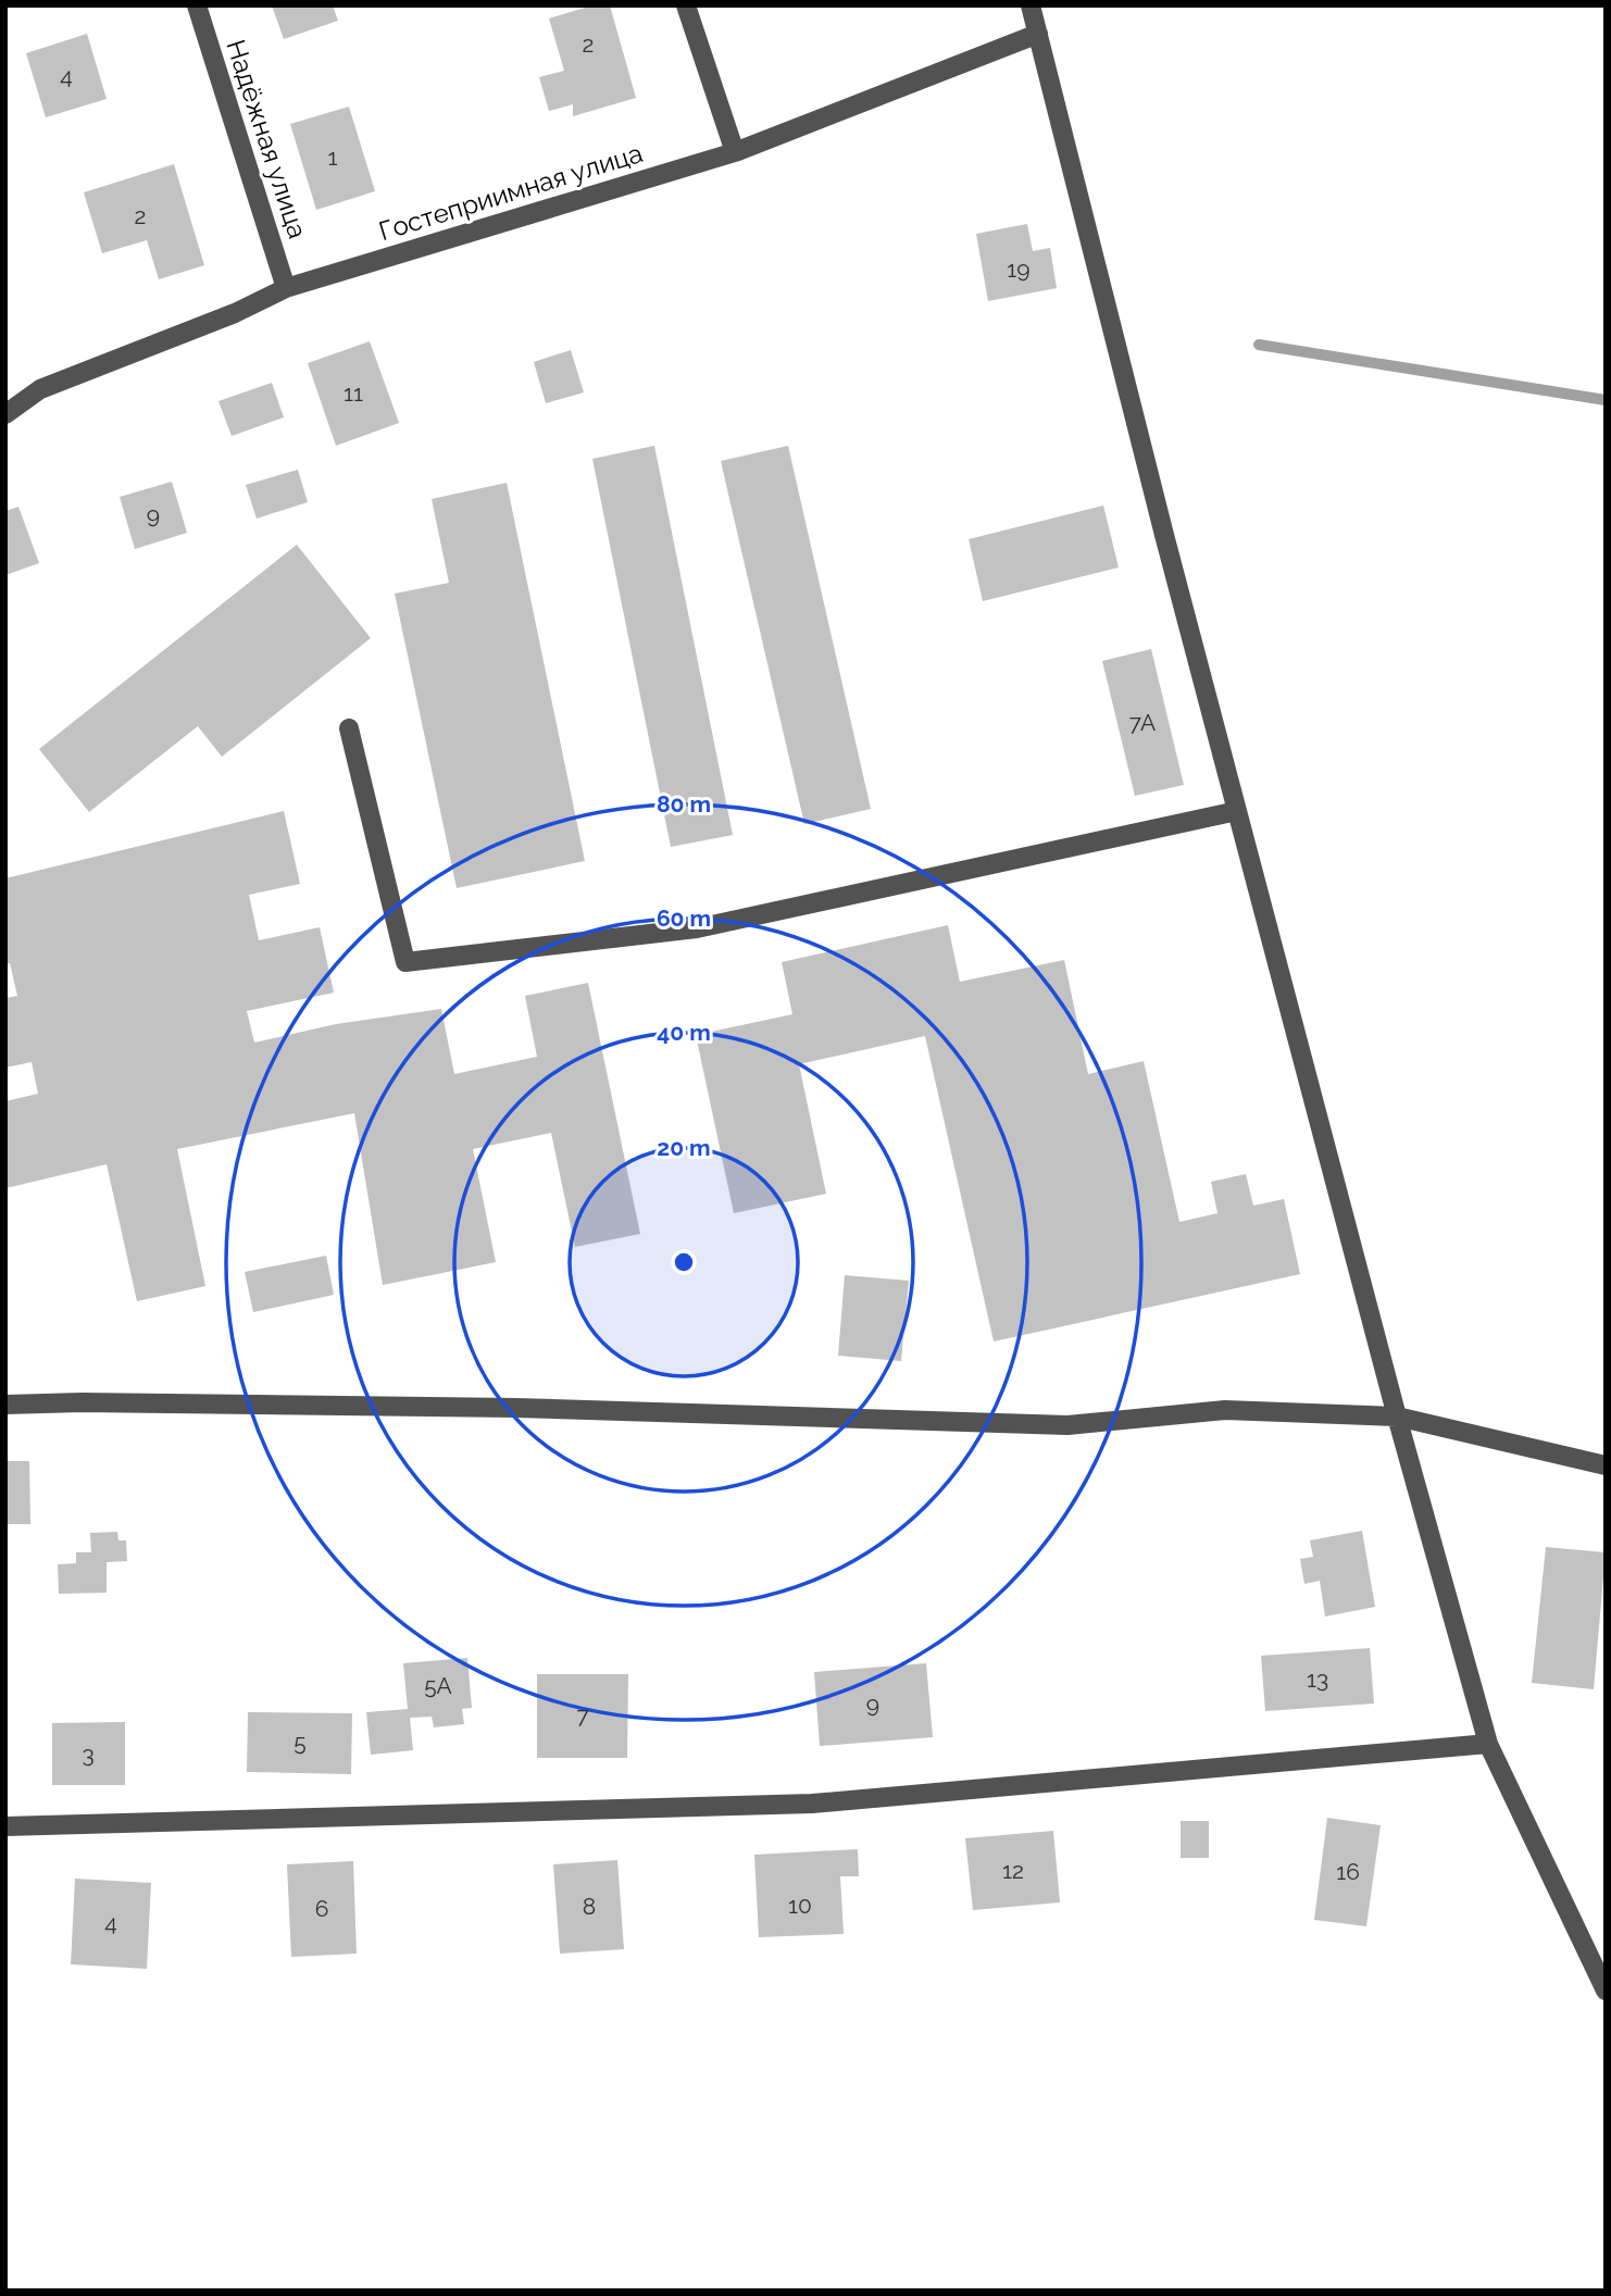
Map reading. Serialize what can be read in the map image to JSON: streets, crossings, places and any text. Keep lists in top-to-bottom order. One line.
{"streets":{"street":["Надёжная улица","Гостеприимная улица"]},"crossings":[["Надёжная улица","Гостеприимная улица"]],"house_numbers":["2","4","1","2","19","11","9","7А","13","5А","9","7","5","3","12","16","10","8","6","4"],"rings":["80 m","60 m","40 m","20 m"]}
